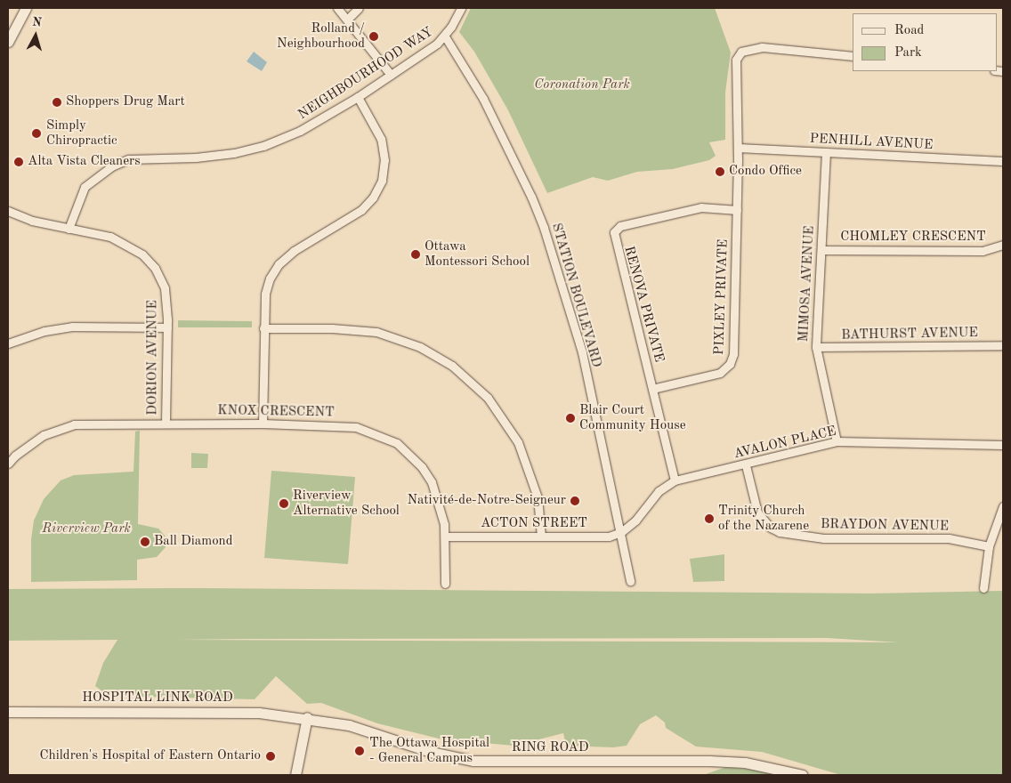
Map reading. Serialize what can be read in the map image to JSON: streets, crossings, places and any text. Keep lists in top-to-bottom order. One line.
{"streets":{"street":["NEIGHBOURHOOD WAY","PENHILL AVENUE","CHOMLEY CRESCENT","MIMOSA AVENUE","STATION BOULEVARD","PIXLEY PRIVATE","RENOVA PRIVATE","BATHURST AVENUE","DORION AVENUE","KNOX CRESCENT","AVALON PLACE","ACTON STREET","BRAYDON AVENUE","HOSPITAL LINK ROAD","RING ROAD"]},"crossings":[["NEIGHBOURHOOD WAY","STATION BOULEVARD"],["NEIGHBOURHOOD WAY","DORION AVENUE"],["PENHILL AVENUE","MIMOSA AVENUE"],["PENHILL AVENUE","PIXLEY PRIVATE"],["CHOMLEY CRESCENT","MIMOSA AVENUE"],["MIMOSA AVENUE","BATHURST AVENUE"],["MIMOSA AVENUE","AVALON PLACE"],["STATION BOULEVARD","AVALON PLACE"],["STATION BOULEVARD","ACTON STREET"],["PIXLEY PRIVATE","RENOVA PRIVATE"],["RENOVA PRIVATE","AVALON PLACE"],["DORION AVENUE","KNOX CRESCENT"],["KNOX CRESCENT","ACTON STREET"],["AVALON PLACE","ACTON STREET"],["AVALON PLACE","BRAYDON AVENUE"],["HOSPITAL LINK ROAD","RING ROAD"]],"parks":["Coronation Park","Riverview Park"],"places":["Rolland / Neighbourhood","Shoppers Drug Mart","Simply Chiropractic","Alta Vista Cleaners","Condo Office","Ottawa Montessori School","Blair Court Community House","Nativité-de-Notre-Seigneur","Riverview Alternative School","Trinity Church of the Nazarene","Ball Diamond","The Ottawa Hospital - General Campus","Children's Hospital of Eastern Ontario"],"legend":["Road","Park"],"north":"top"}
